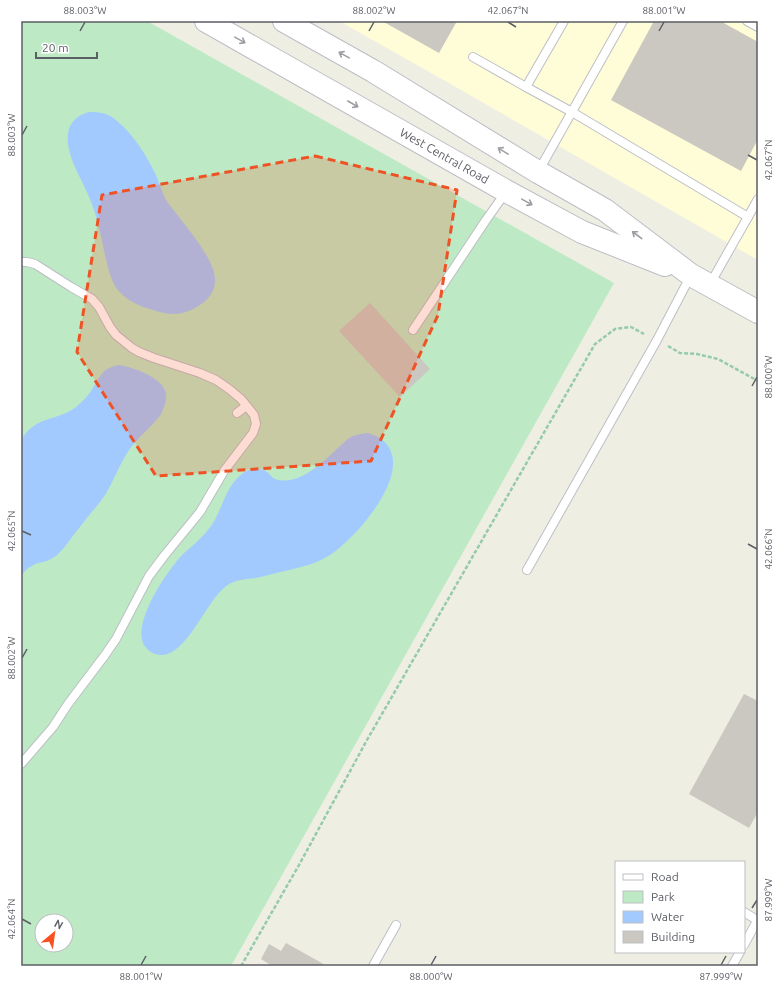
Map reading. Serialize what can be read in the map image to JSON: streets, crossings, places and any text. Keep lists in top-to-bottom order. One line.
{"streets":{"main road":["West Central Road"]},"legend":["Road","Park","Water","Building"],"scale_bar":"20 m","north":"top right","coordinates":["88.003°W","88.002°W","42.067°N","88.001°W","88.000°W","42.065°N","42.066°N","87.999°W","42.064°N"]}
